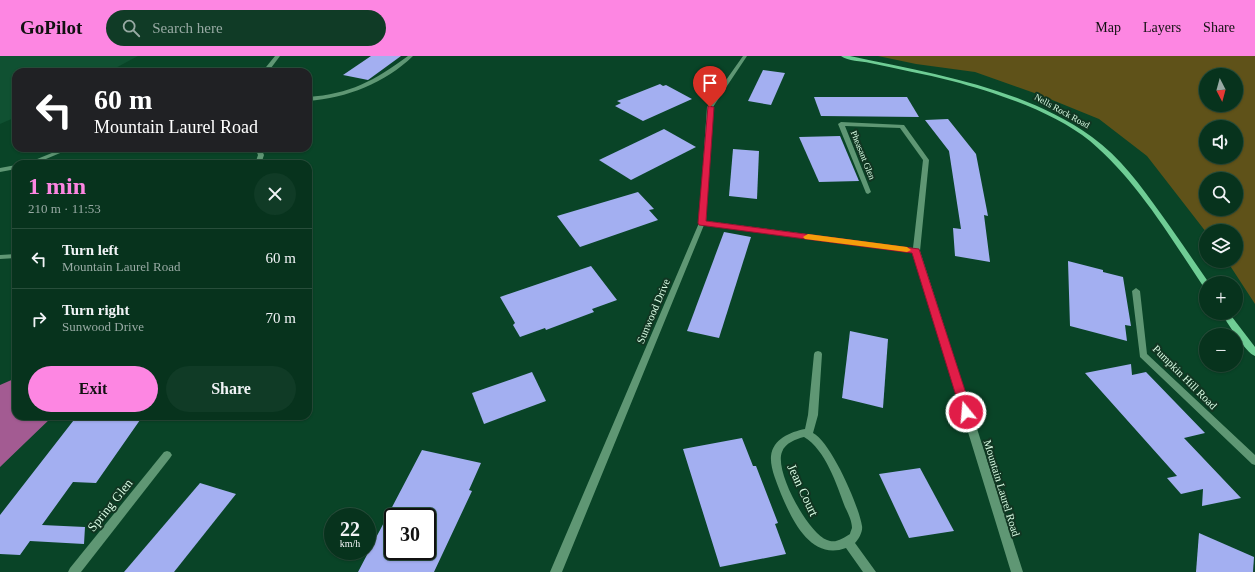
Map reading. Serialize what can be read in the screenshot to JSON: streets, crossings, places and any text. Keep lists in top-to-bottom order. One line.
{"streets":{"main road":["Nells Rock Road"],"street":["Pheasant Glen","Sunwood Drive","Pumpkin Hill Road","Mountain Laurel Road","Jean Court","Spring Glen"]},"crossings":[["Pheasant Glen","Mountain Laurel Road"]],"north":"bottom","page":{"header":"GoPilot","search":"Search here","nav":["Map","Layers","Share"],"map_buttons":["+","−"],"turn":["60 m","Mountain Laurel Road"],"heading":["1 min","210 m · 11:53"],"list":[{"name":"Turn left","note":"Mountain Laurel Road","value":"60 m"},{"name":"Turn right","note":"Sunwood Drive","value":"70 m"}],"buttons":["Exit","Share"],"speed":"22 km/h","limit":"30"}}
